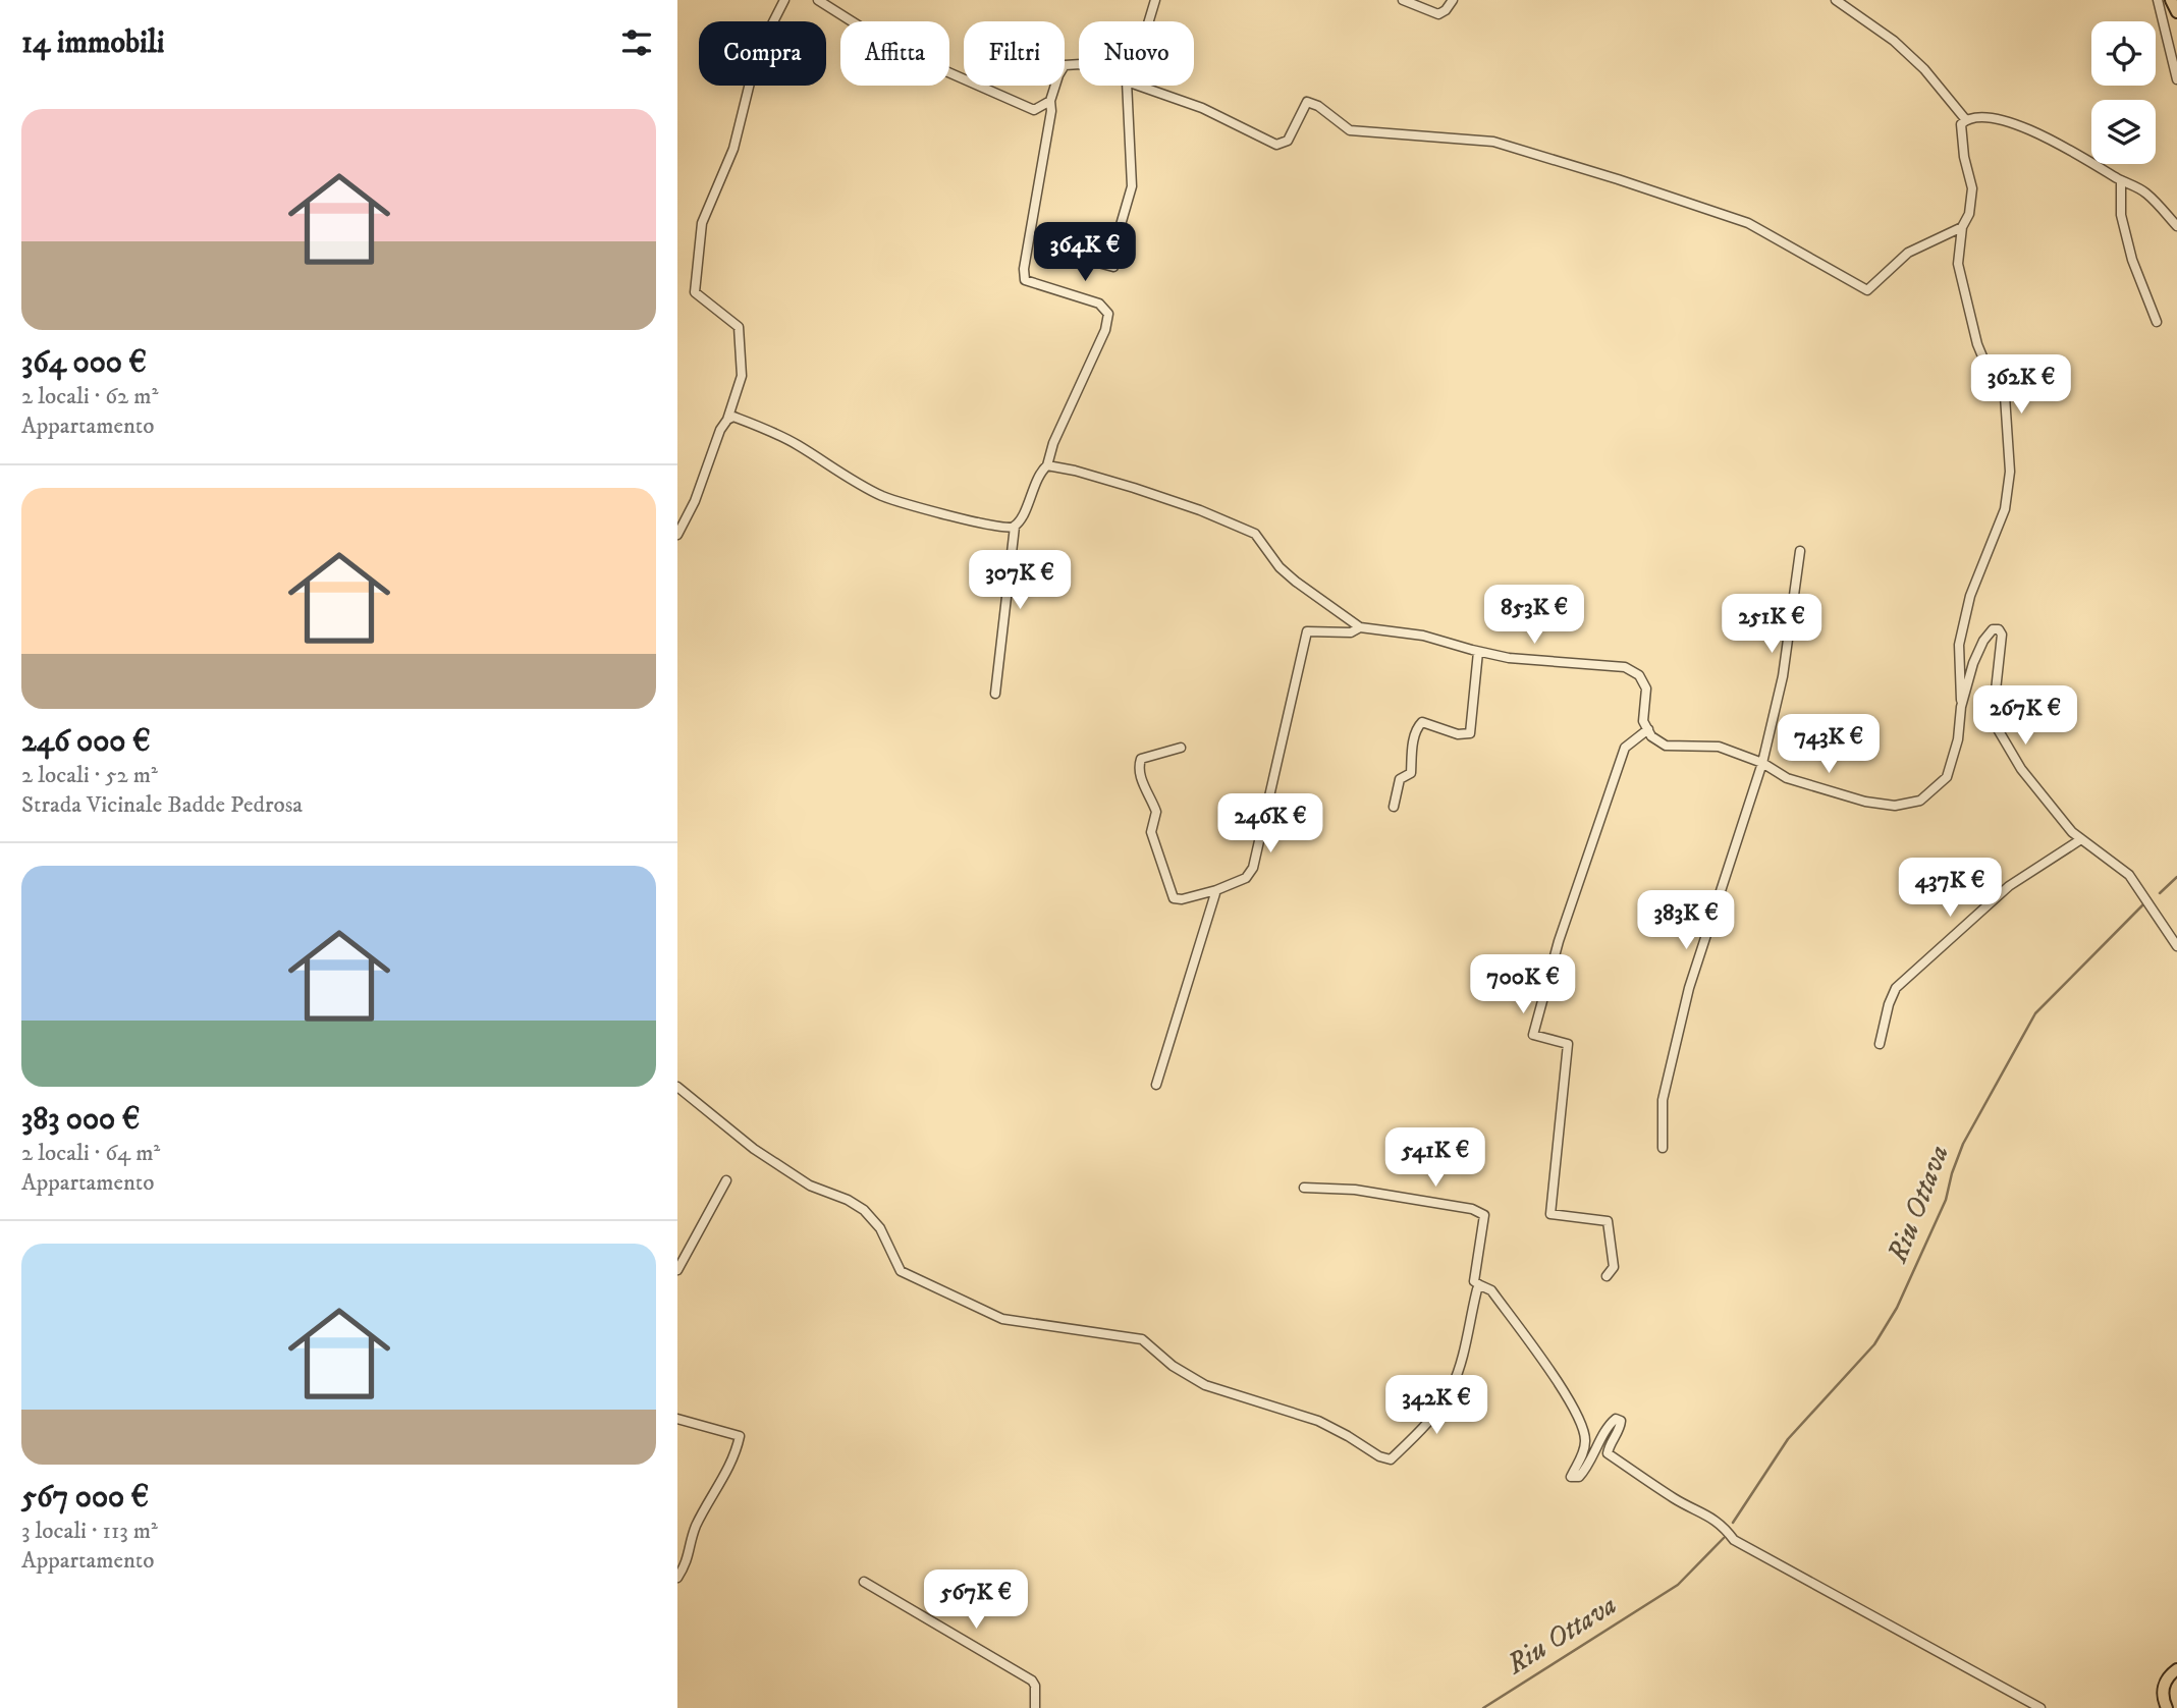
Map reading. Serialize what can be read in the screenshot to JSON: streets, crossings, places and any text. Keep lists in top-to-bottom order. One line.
{"water":["Riu Ottava"],"page":{"heading":"14 immobili","chip":["Compra","Affitta","Filtri","Nuovo"],"list":[{"name":"364 000 €","note":"2 locali · 62 m² · Appartamento"},{"name":"246 000 €","note":"2 locali · 52 m² · Strada Vicinale Badde Pedrosa"},{"name":"383 000 €","note":"2 locali · 64 m² · Appartamento"},{"name":"567 000 €","note":"3 locali · 113 m² · Appartamento"}],"price":["364K €","362K €","307K €","853K €","251K €","267K €","743K €","246K €","437K €","383K €","700K €","541K €","342K €","567K €"]}}
